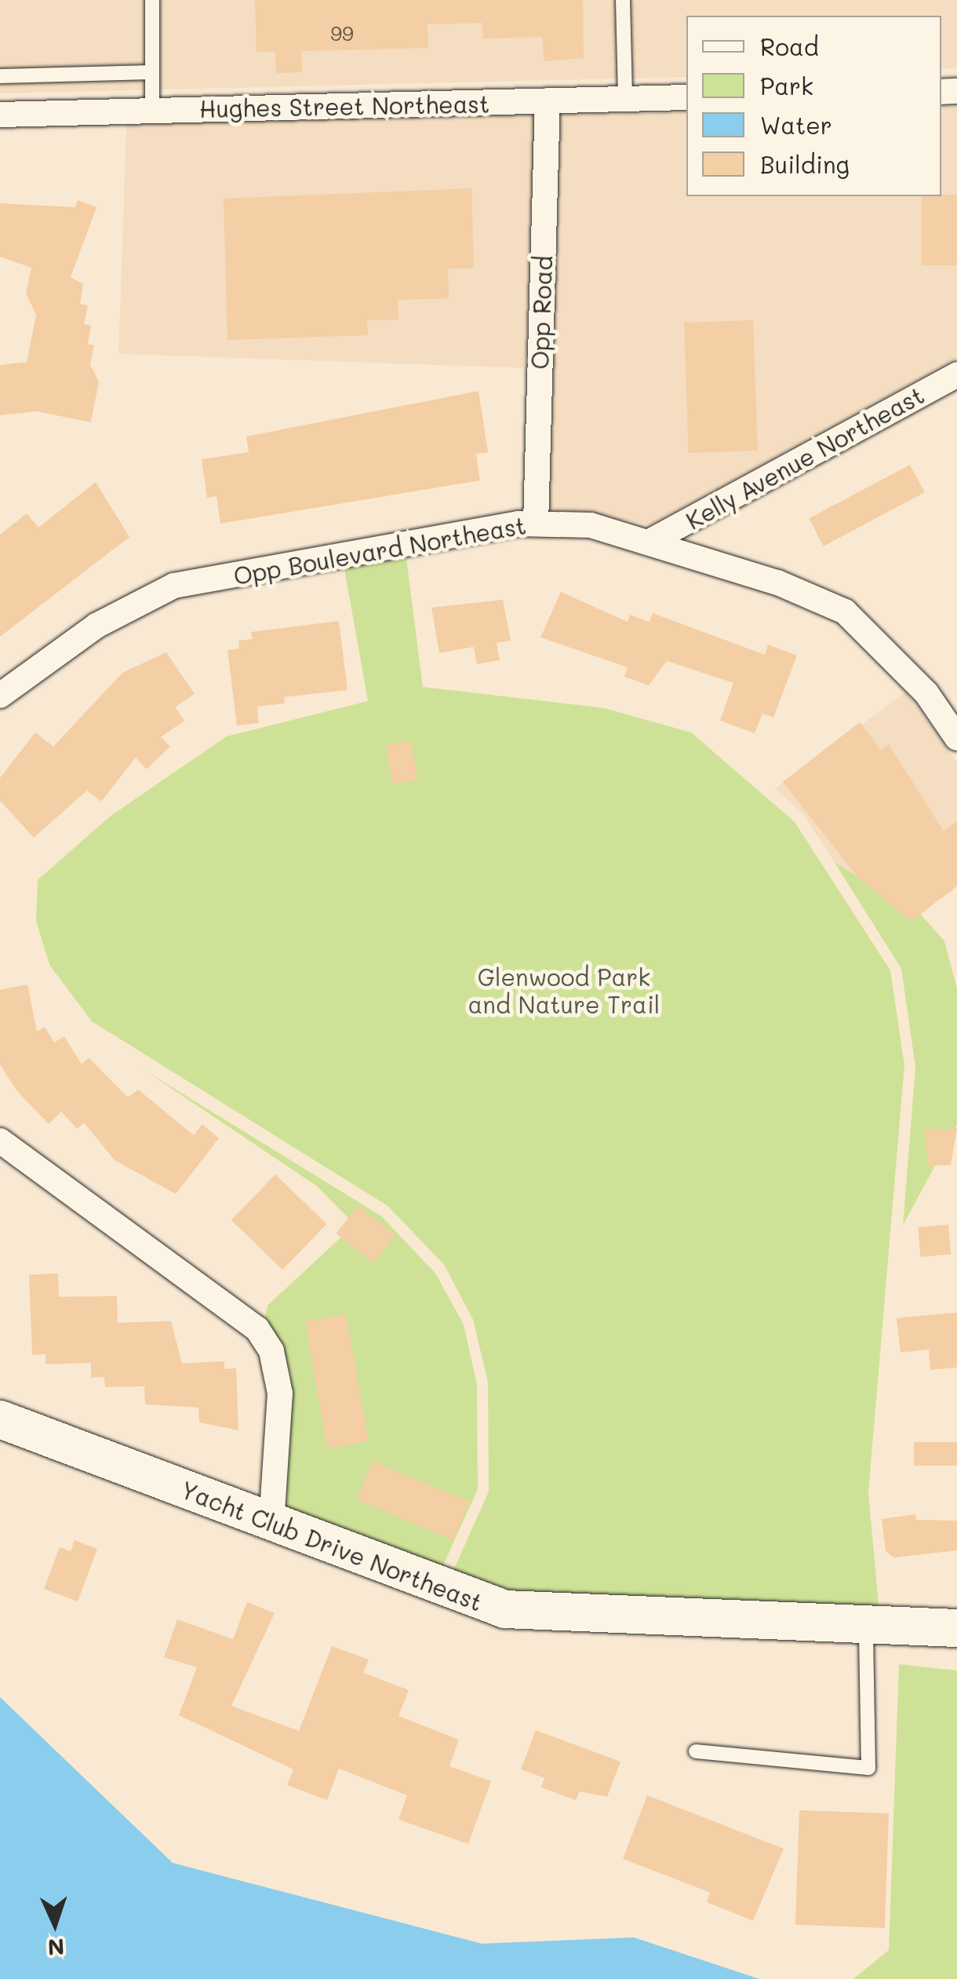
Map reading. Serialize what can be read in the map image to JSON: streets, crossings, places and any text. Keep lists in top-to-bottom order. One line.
{"streets":{"street":["Hughes Street Northeast","Opp Road","Kelly Avenue Northeast","Opp Boulevard Northeast","Yacht Club Drive Northeast"]},"crossings":[["Hughes Street Northeast","Opp Road"],["Opp Road","Opp Boulevard Northeast"],["Kelly Avenue Northeast","Opp Boulevard Northeast"]],"parks":["Glenwood Park and Nature Trail"],"house_numbers":["99"],"legend":["Road","Park","Water","Building"],"north":"bottom"}
